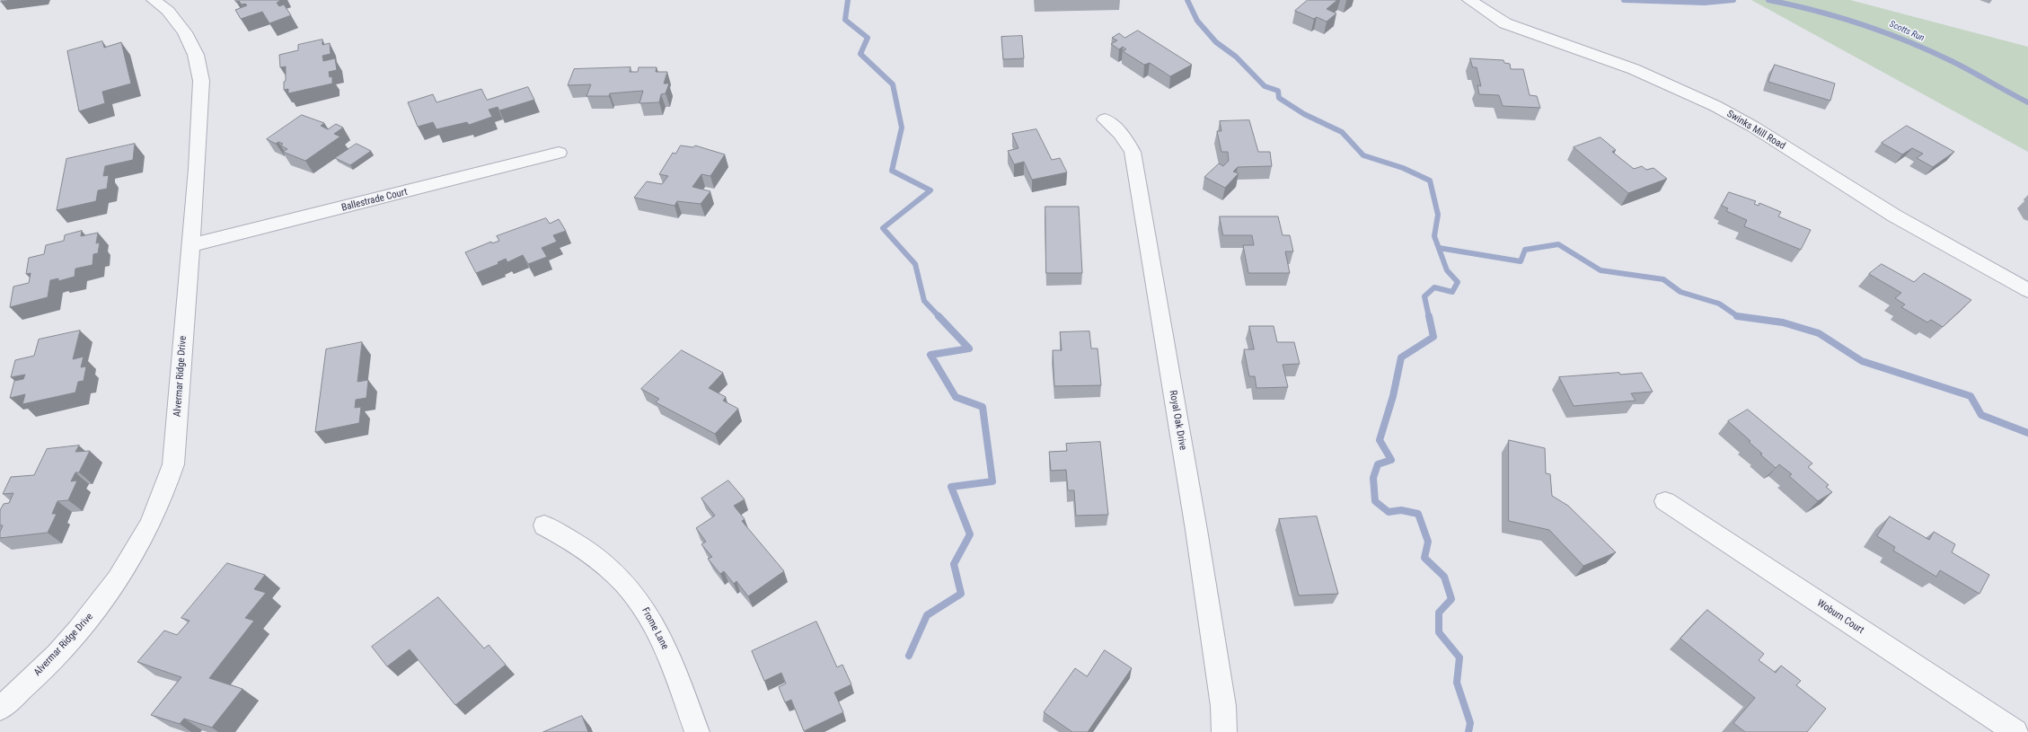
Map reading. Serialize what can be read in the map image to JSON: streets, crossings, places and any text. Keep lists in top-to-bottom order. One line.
{"streets":{"street":["Swinks Mill Road","Ballestrade Court","Alvermar Ridge Drive","Royal Oak Drive","Woburn Court","Frome Lane"]},"crossings":[["Ballestrade Court","Alvermar Ridge Drive"]],"water":["Scotts Run"]}
